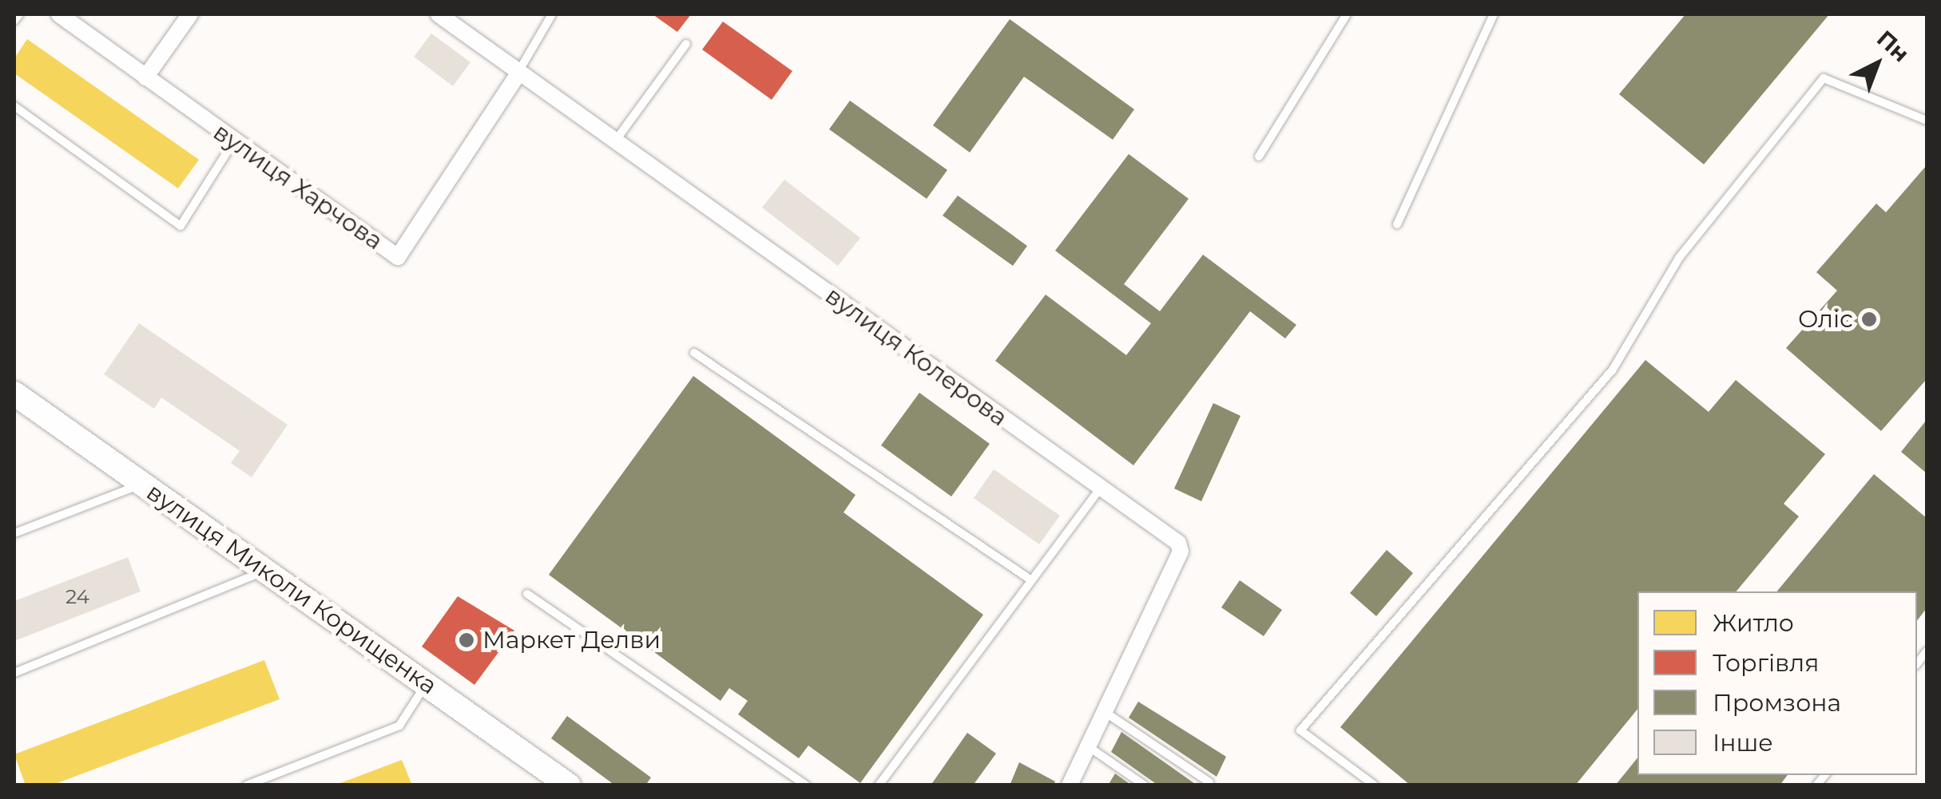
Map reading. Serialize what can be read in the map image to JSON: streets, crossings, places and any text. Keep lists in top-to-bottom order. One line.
{"streets":{"street":["вулиця Харчова","вулиця Колерова","вулиця Миколи Корищенка"]},"crossings":[["вулиця Харчова","вулиця Колерова"]],"places":["Оліс","Маркет Делви"],"house_numbers":["24"],"legend":["Житло","Торгівля","Промзона","Інше"],"north":"top right"}
